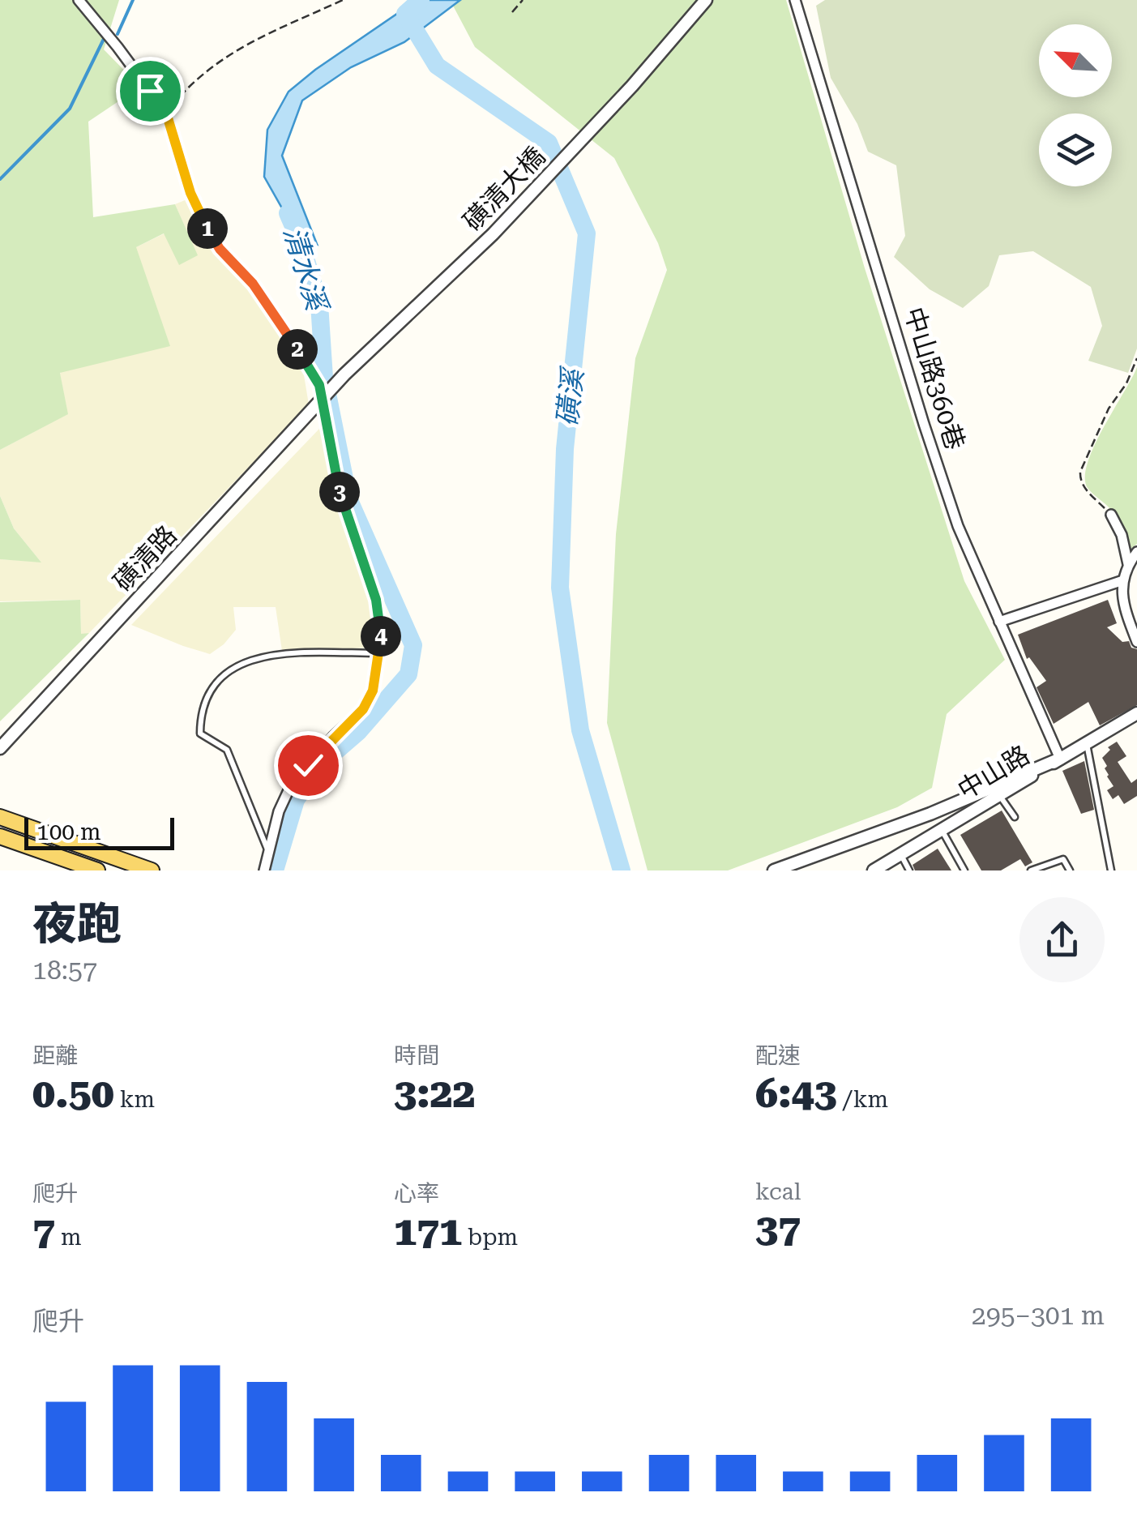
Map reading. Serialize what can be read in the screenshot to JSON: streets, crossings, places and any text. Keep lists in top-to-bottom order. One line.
{"streets":{"street":["磺清大橋","中山路360巷","磺清路","中山路"]},"crossings":[["磺清大橋","磺清路"],["中山路360巷","中山路"]],"water":["清水溪","磺溪"],"scale_bar":"100 m","north":"top left","page":{"pins":["1","2","3","4"],"scale":"100 m","heading":["夜跑","18:57"],"stats":[["距離","0.50 km"],["時間","3:22"],["配速","6:43 /km"],["爬升","7 m"],["心率","171 bpm"],["kcal","37"]],"chart":["爬升","295–301 m"]}}
